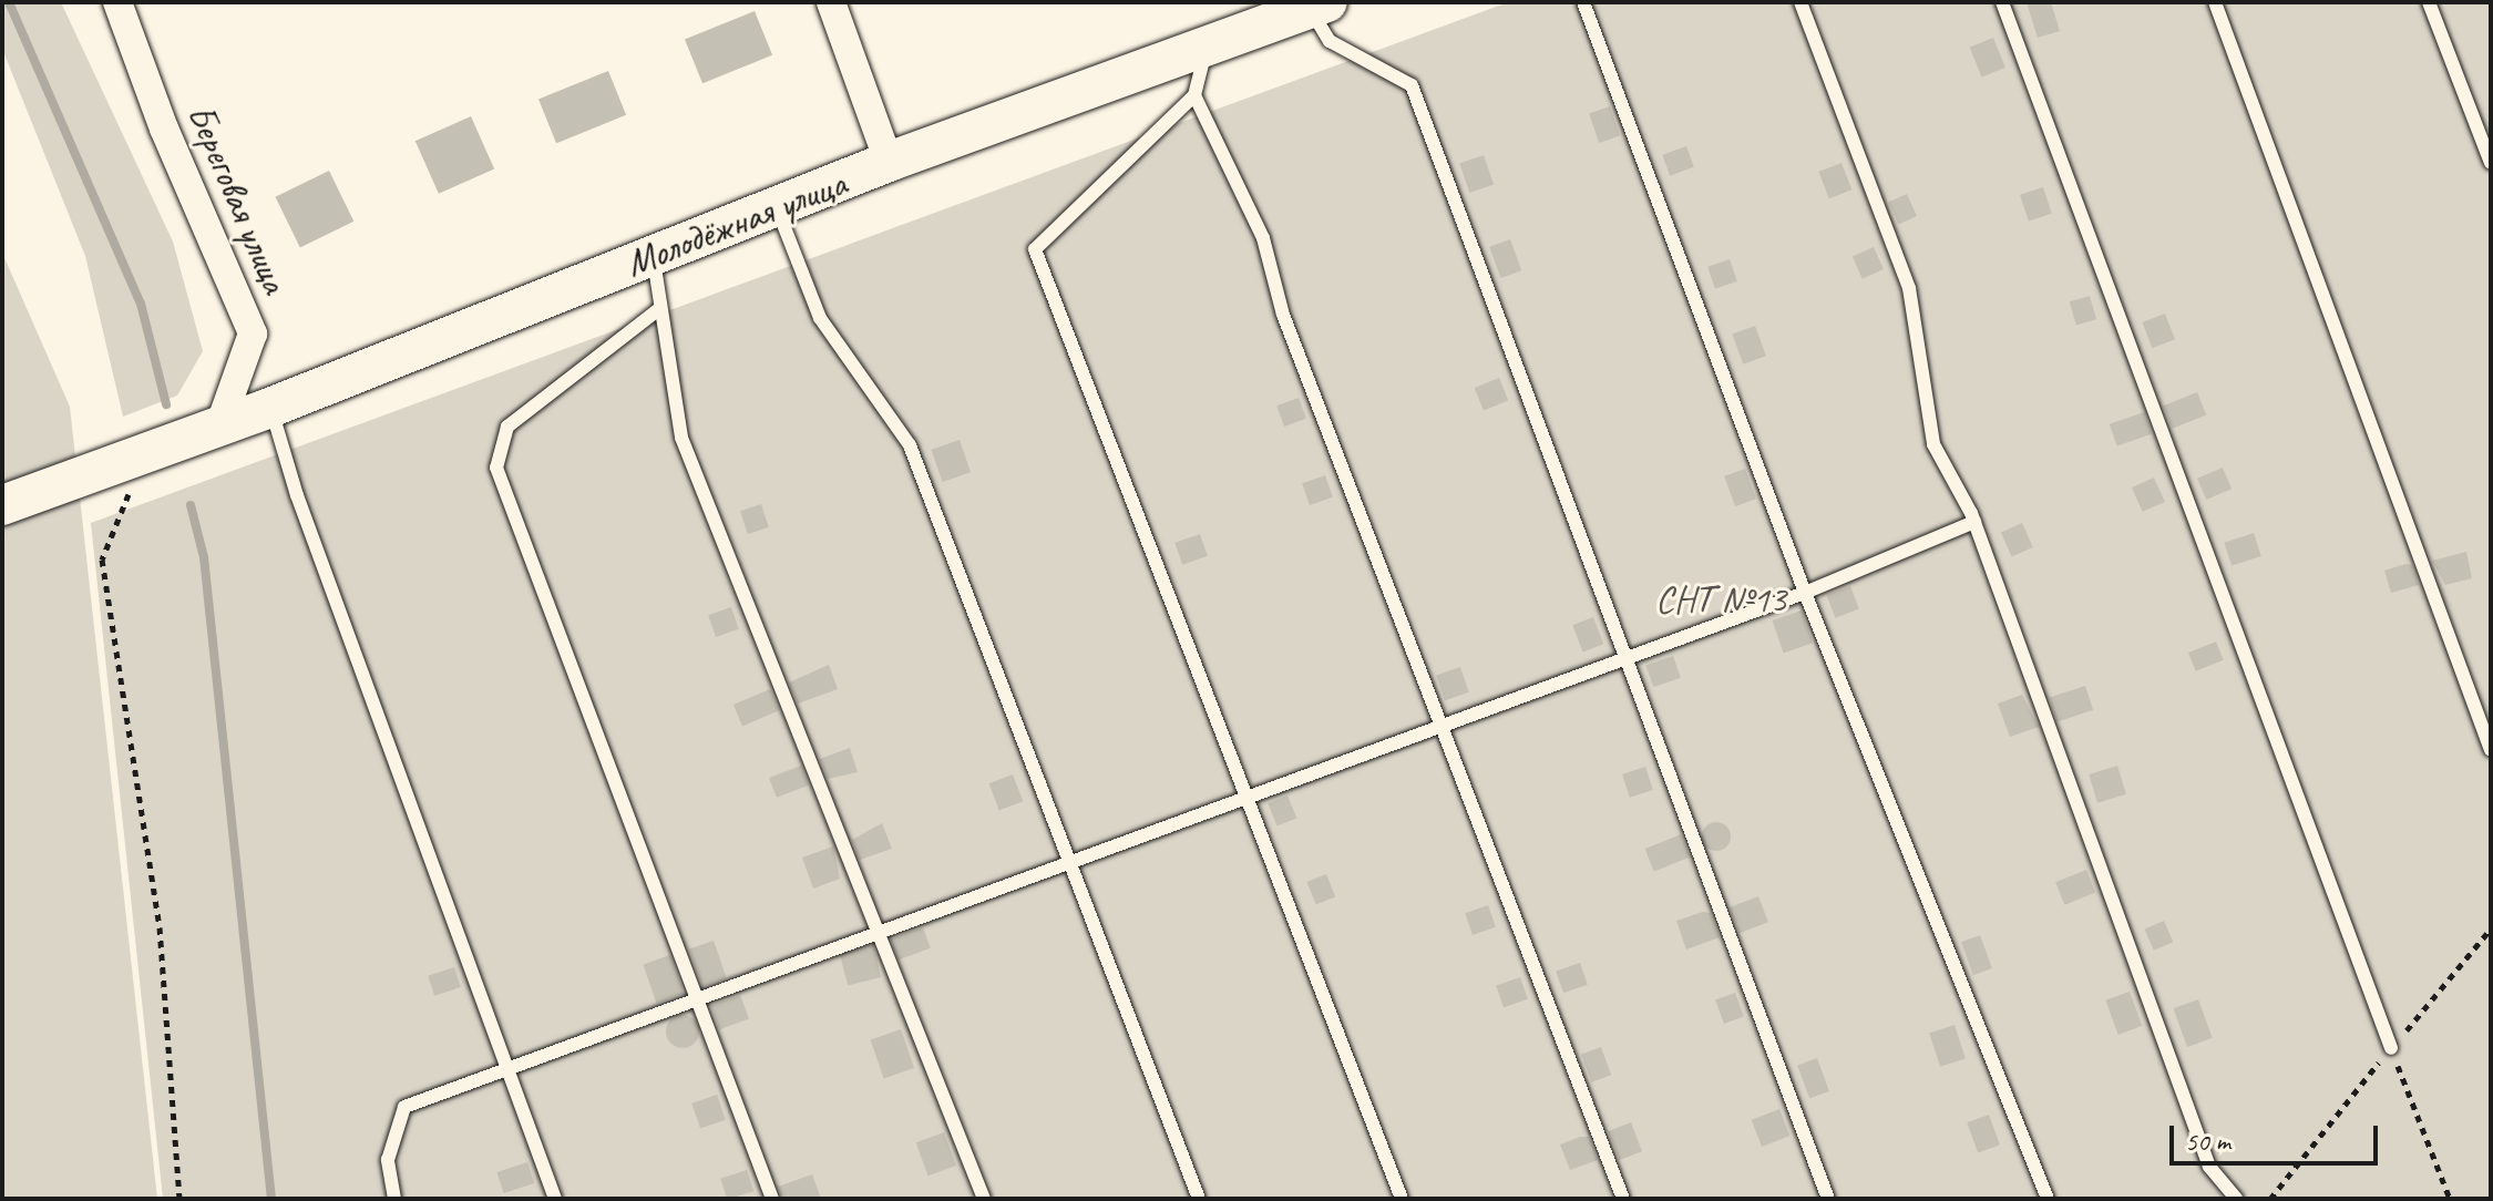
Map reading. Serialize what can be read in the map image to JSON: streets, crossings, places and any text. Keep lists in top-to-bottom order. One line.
{"streets":{"street":["Береговая улица","Молодёжная улица"]},"crossings":[["Береговая улица","Молодёжная улица"]],"parks":["СНТ №13"],"scale_bar":"50 m"}
